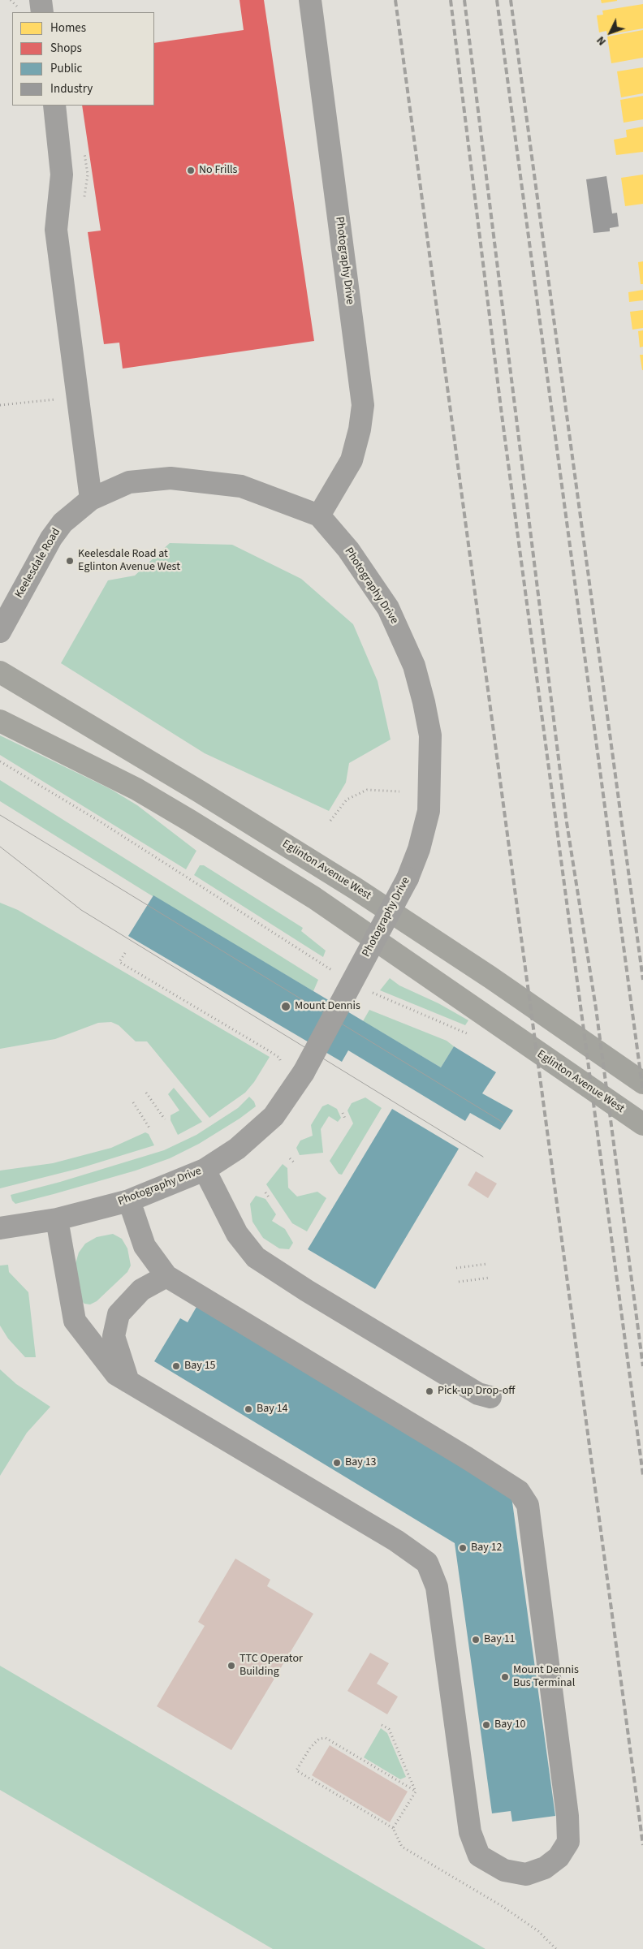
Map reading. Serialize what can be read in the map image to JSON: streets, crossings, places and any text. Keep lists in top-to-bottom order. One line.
{"streets":{"main road":["Eglinton Avenue West"],"street":["Photography Drive","Keelesdale Road"]},"crossings":[["Photography Drive","Keelesdale Road"]],"places":["No Frills","Keelesdale Road at Eglinton Avenue West","Mount Dennis","Bay 15","Pick-up Drop-off","Bay 14","Bay 13","Bay 12","Bay 11","TTC Operator Building","Mount Dennis Bus Terminal","Bay 10"],"legend":["Homes","Shops","Public","Industry"],"north":"bottom left"}
